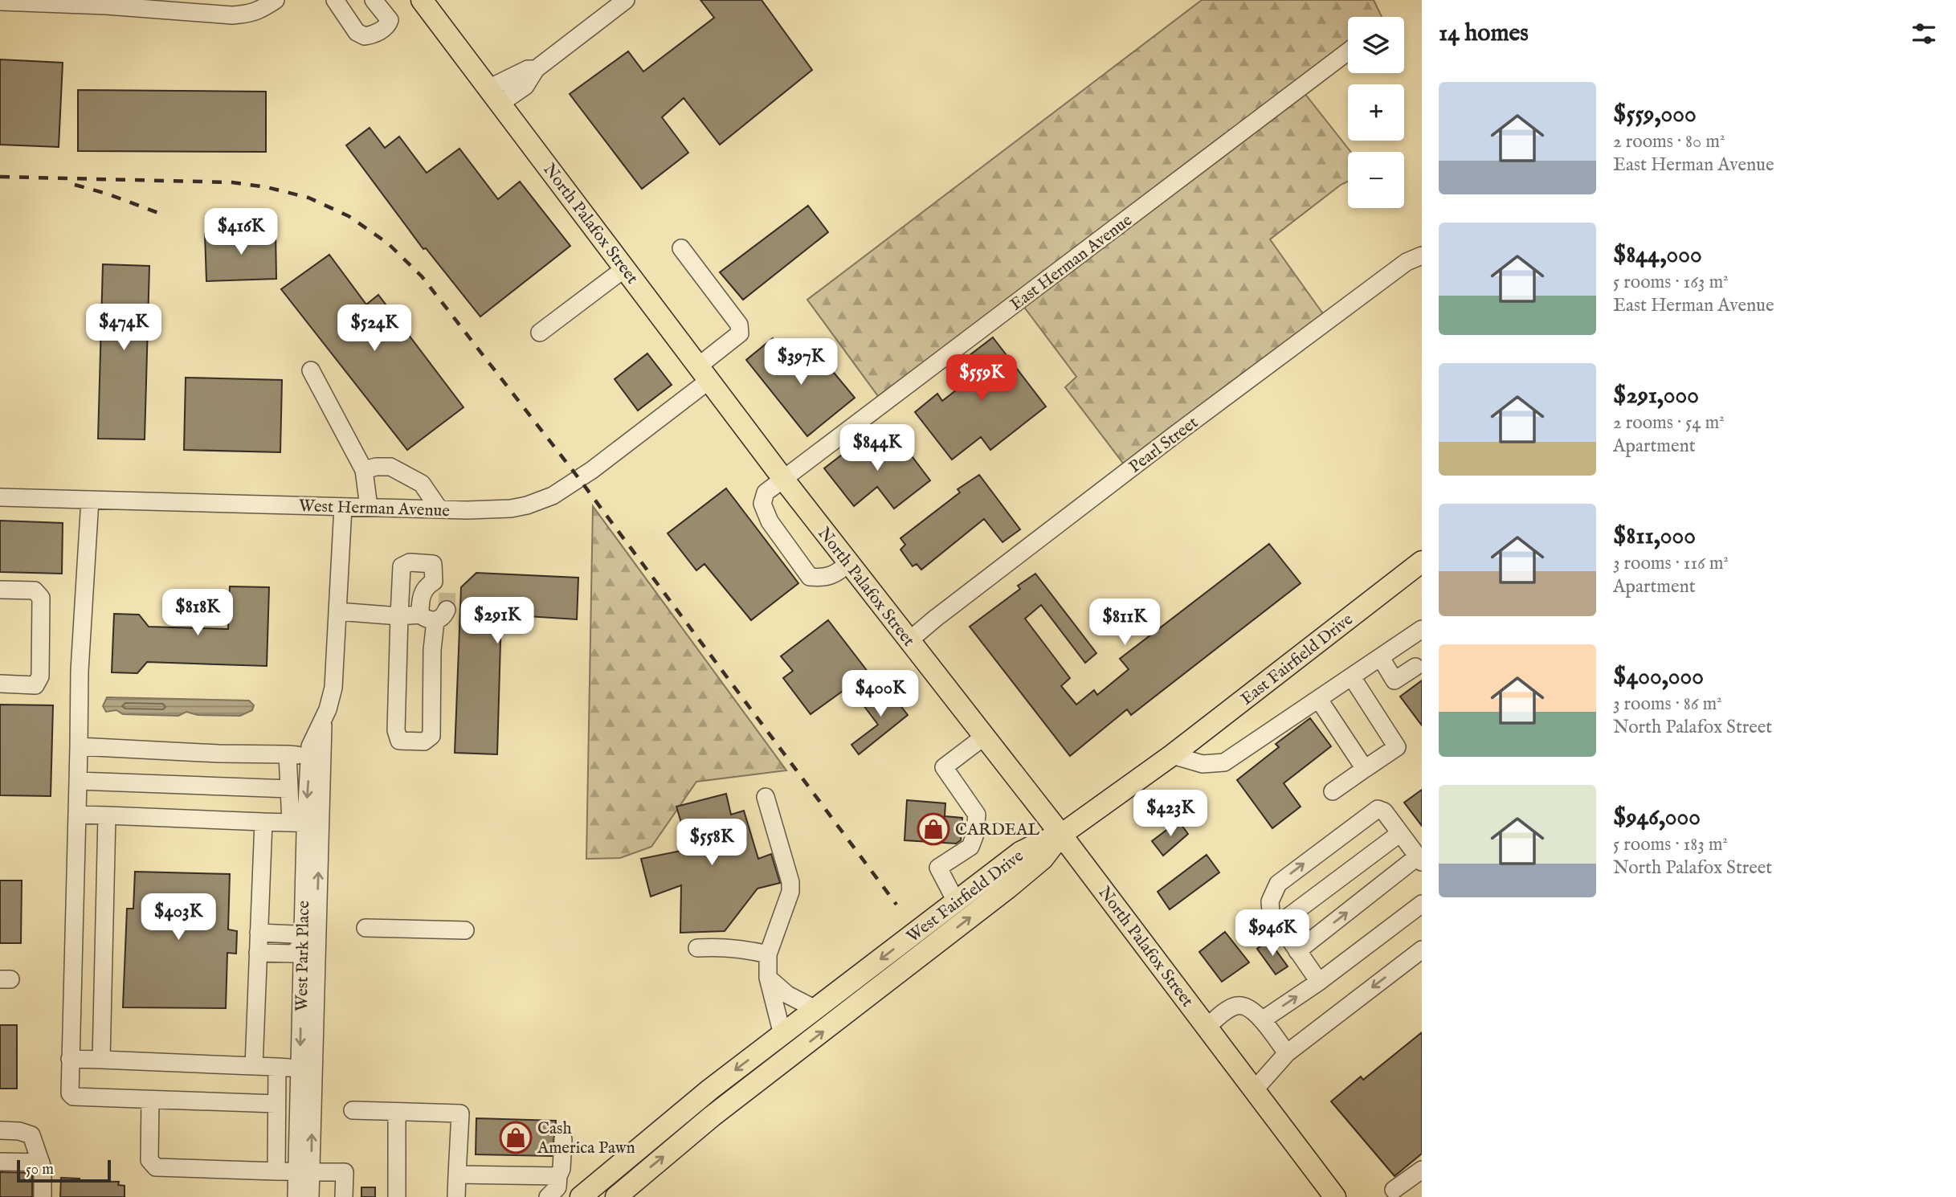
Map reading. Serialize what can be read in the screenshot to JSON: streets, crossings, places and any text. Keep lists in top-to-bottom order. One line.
{"streets":{"main road":["North Palafox Street","East Fairfield Drive","West Fairfield Drive"],"street":["East Herman Avenue","Pearl Street","West Herman Avenue","West Park Place"]},"crossings":[["North Palafox Street","East Herman Avenue"],["North Palafox Street","Pearl Street"],["North Palafox Street","West Herman Avenue"],["North Palafox Street","East Fairfield Drive"],["North Palafox Street","West Fairfield Drive"],["West Herman Avenue","West Park Place"],["East Fairfield Drive","West Fairfield Drive"]],"places":{"shop":["CARDEAL","Cash America Pawn"]},"scale_bar":"50 m","page":{"heading":"14 homes","map_buttons":["+","−"],"list":[{"name":"$559,000","note":"2 rooms · 80 m² · East Herman Avenue"},{"name":"$844,000","note":"5 rooms · 163 m² · East Herman Avenue"},{"name":"$291,000","note":"2 rooms · 54 m² · Apartment"},{"name":"$811,000","note":"3 rooms · 116 m² · Apartment"},{"name":"$400,000","note":"3 rooms · 86 m² · North Palafox Street"},{"name":"$946,000","note":"5 rooms · 183 m² · North Palafox Street"}],"price":["$416K","$474K","$524K","$397K","$559K","$844K","$818K","$291K","$811K","$400K","$423K","$558K","$403K","$946K"],"scale":"50 m"}}
